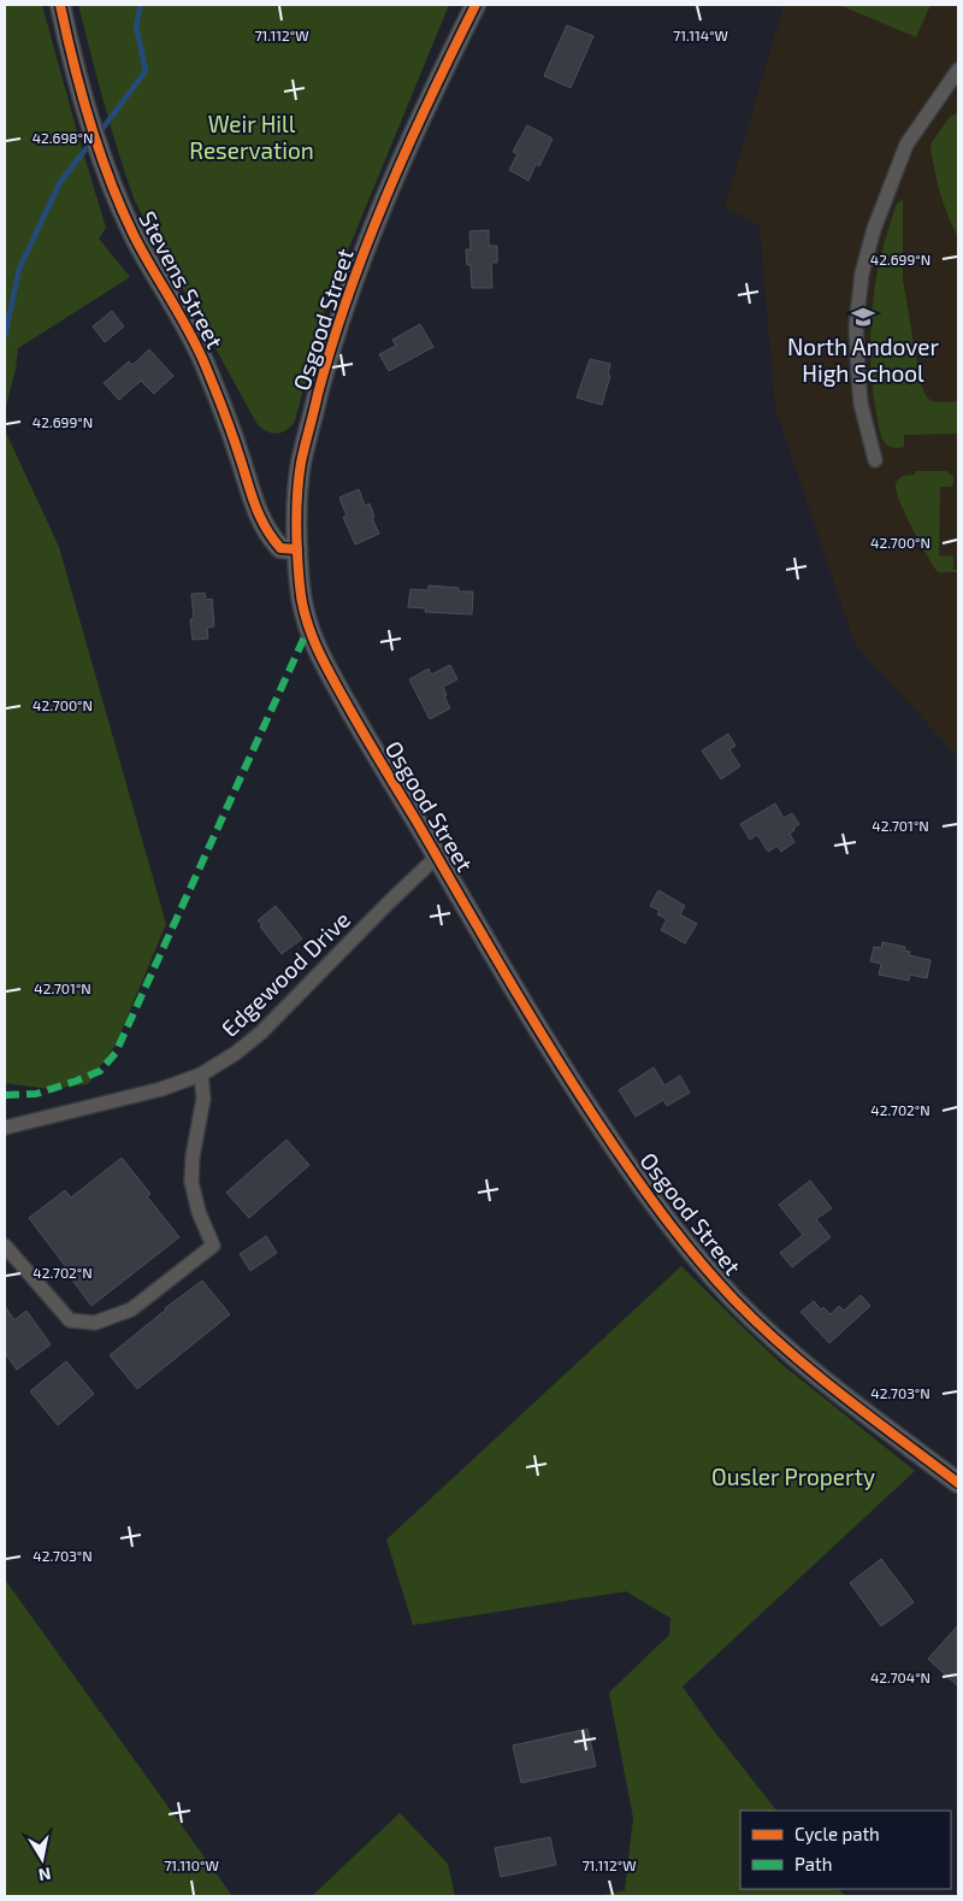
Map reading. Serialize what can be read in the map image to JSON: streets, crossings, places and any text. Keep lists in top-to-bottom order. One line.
{"streets":{"street":["Stevens Street","Osgood Street","Edgewood Drive"]},"crossings":[["Stevens Street","Osgood Street"],["Osgood Street","Edgewood Drive"]],"parks":["Weir Hill Reservation","Ousler Property"],"places":{"school or university":["North Andover High School"]},"legend":["Cycle path","Path"],"north":"bottom","coordinates":["71.112°W","71.114°W","42.698°N","42.699°N","42.700°N","42.701°N","42.702°N","42.703°N","42.704°N","71.110°W"]}
